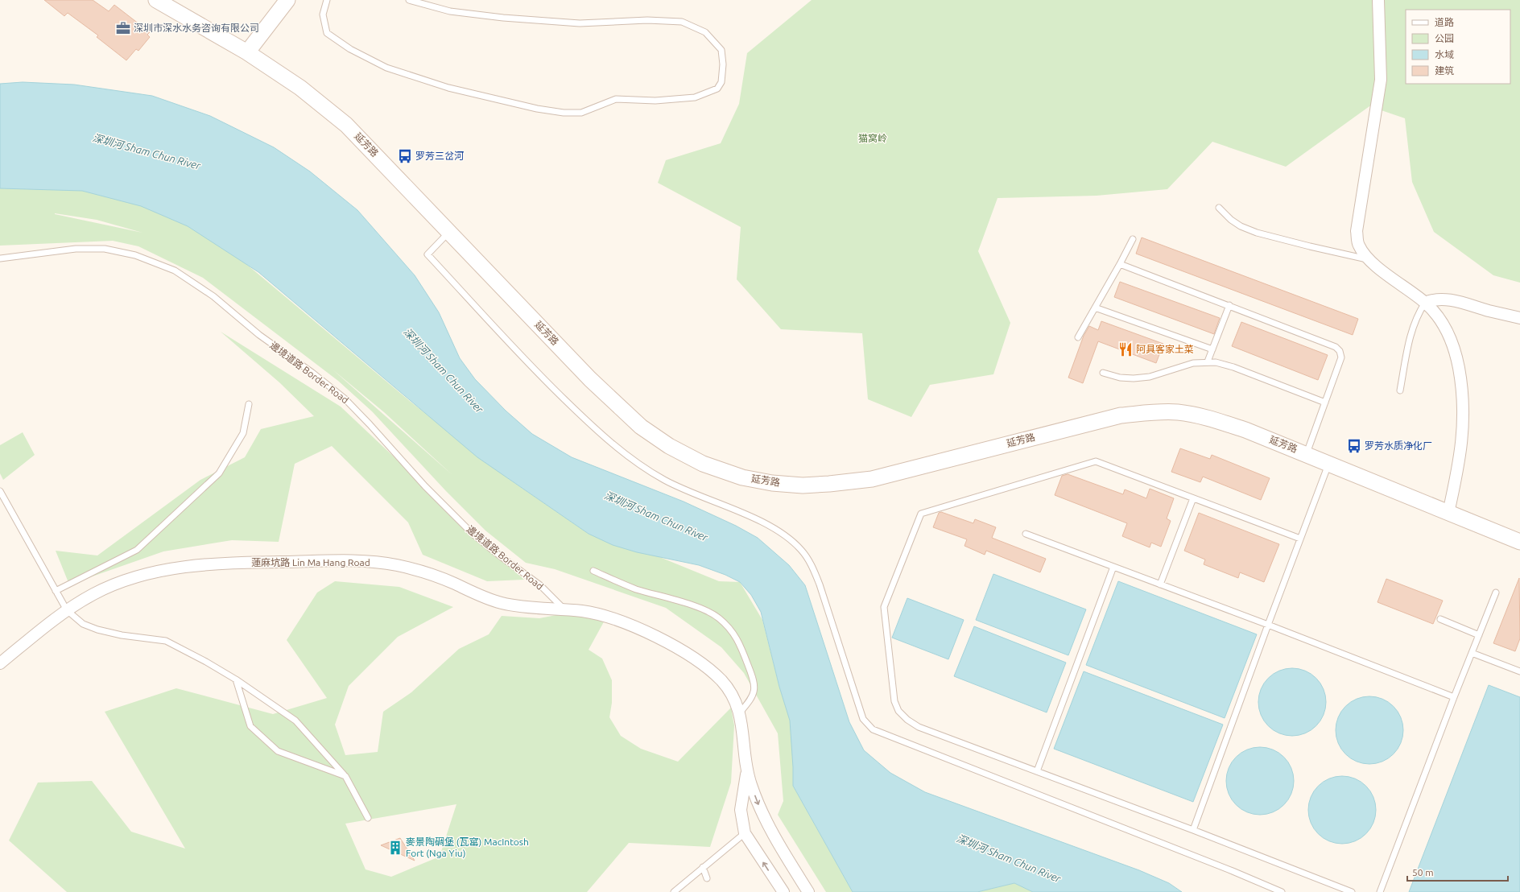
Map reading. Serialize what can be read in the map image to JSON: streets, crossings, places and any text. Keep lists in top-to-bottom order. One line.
{"streets":{"main road":["延芳路"],"street":["蓮麻坑路 Lin Ma Hang Road"],"lane":["邊境道路 Border Road"]},"crossings":[["邊境道路 Border Road","蓮麻坑路 Lin Ma Hang Road"]],"water":["深圳河 Sham Chun River"],"parks":["猫窝岭"],"places":{"office":["深圳市深水水务咨询有限公司"],"bus stop":["罗芳三岔河","罗芳水质净化厂"],"restaurant":["阿具客家土菜"],"building":["麥景陶碉堡 (瓦窰) MacIntosh Fort (Nga Yiu)"]},"legend":["道路","公园","水域","建筑"],"scale_bar":"50 m"}
